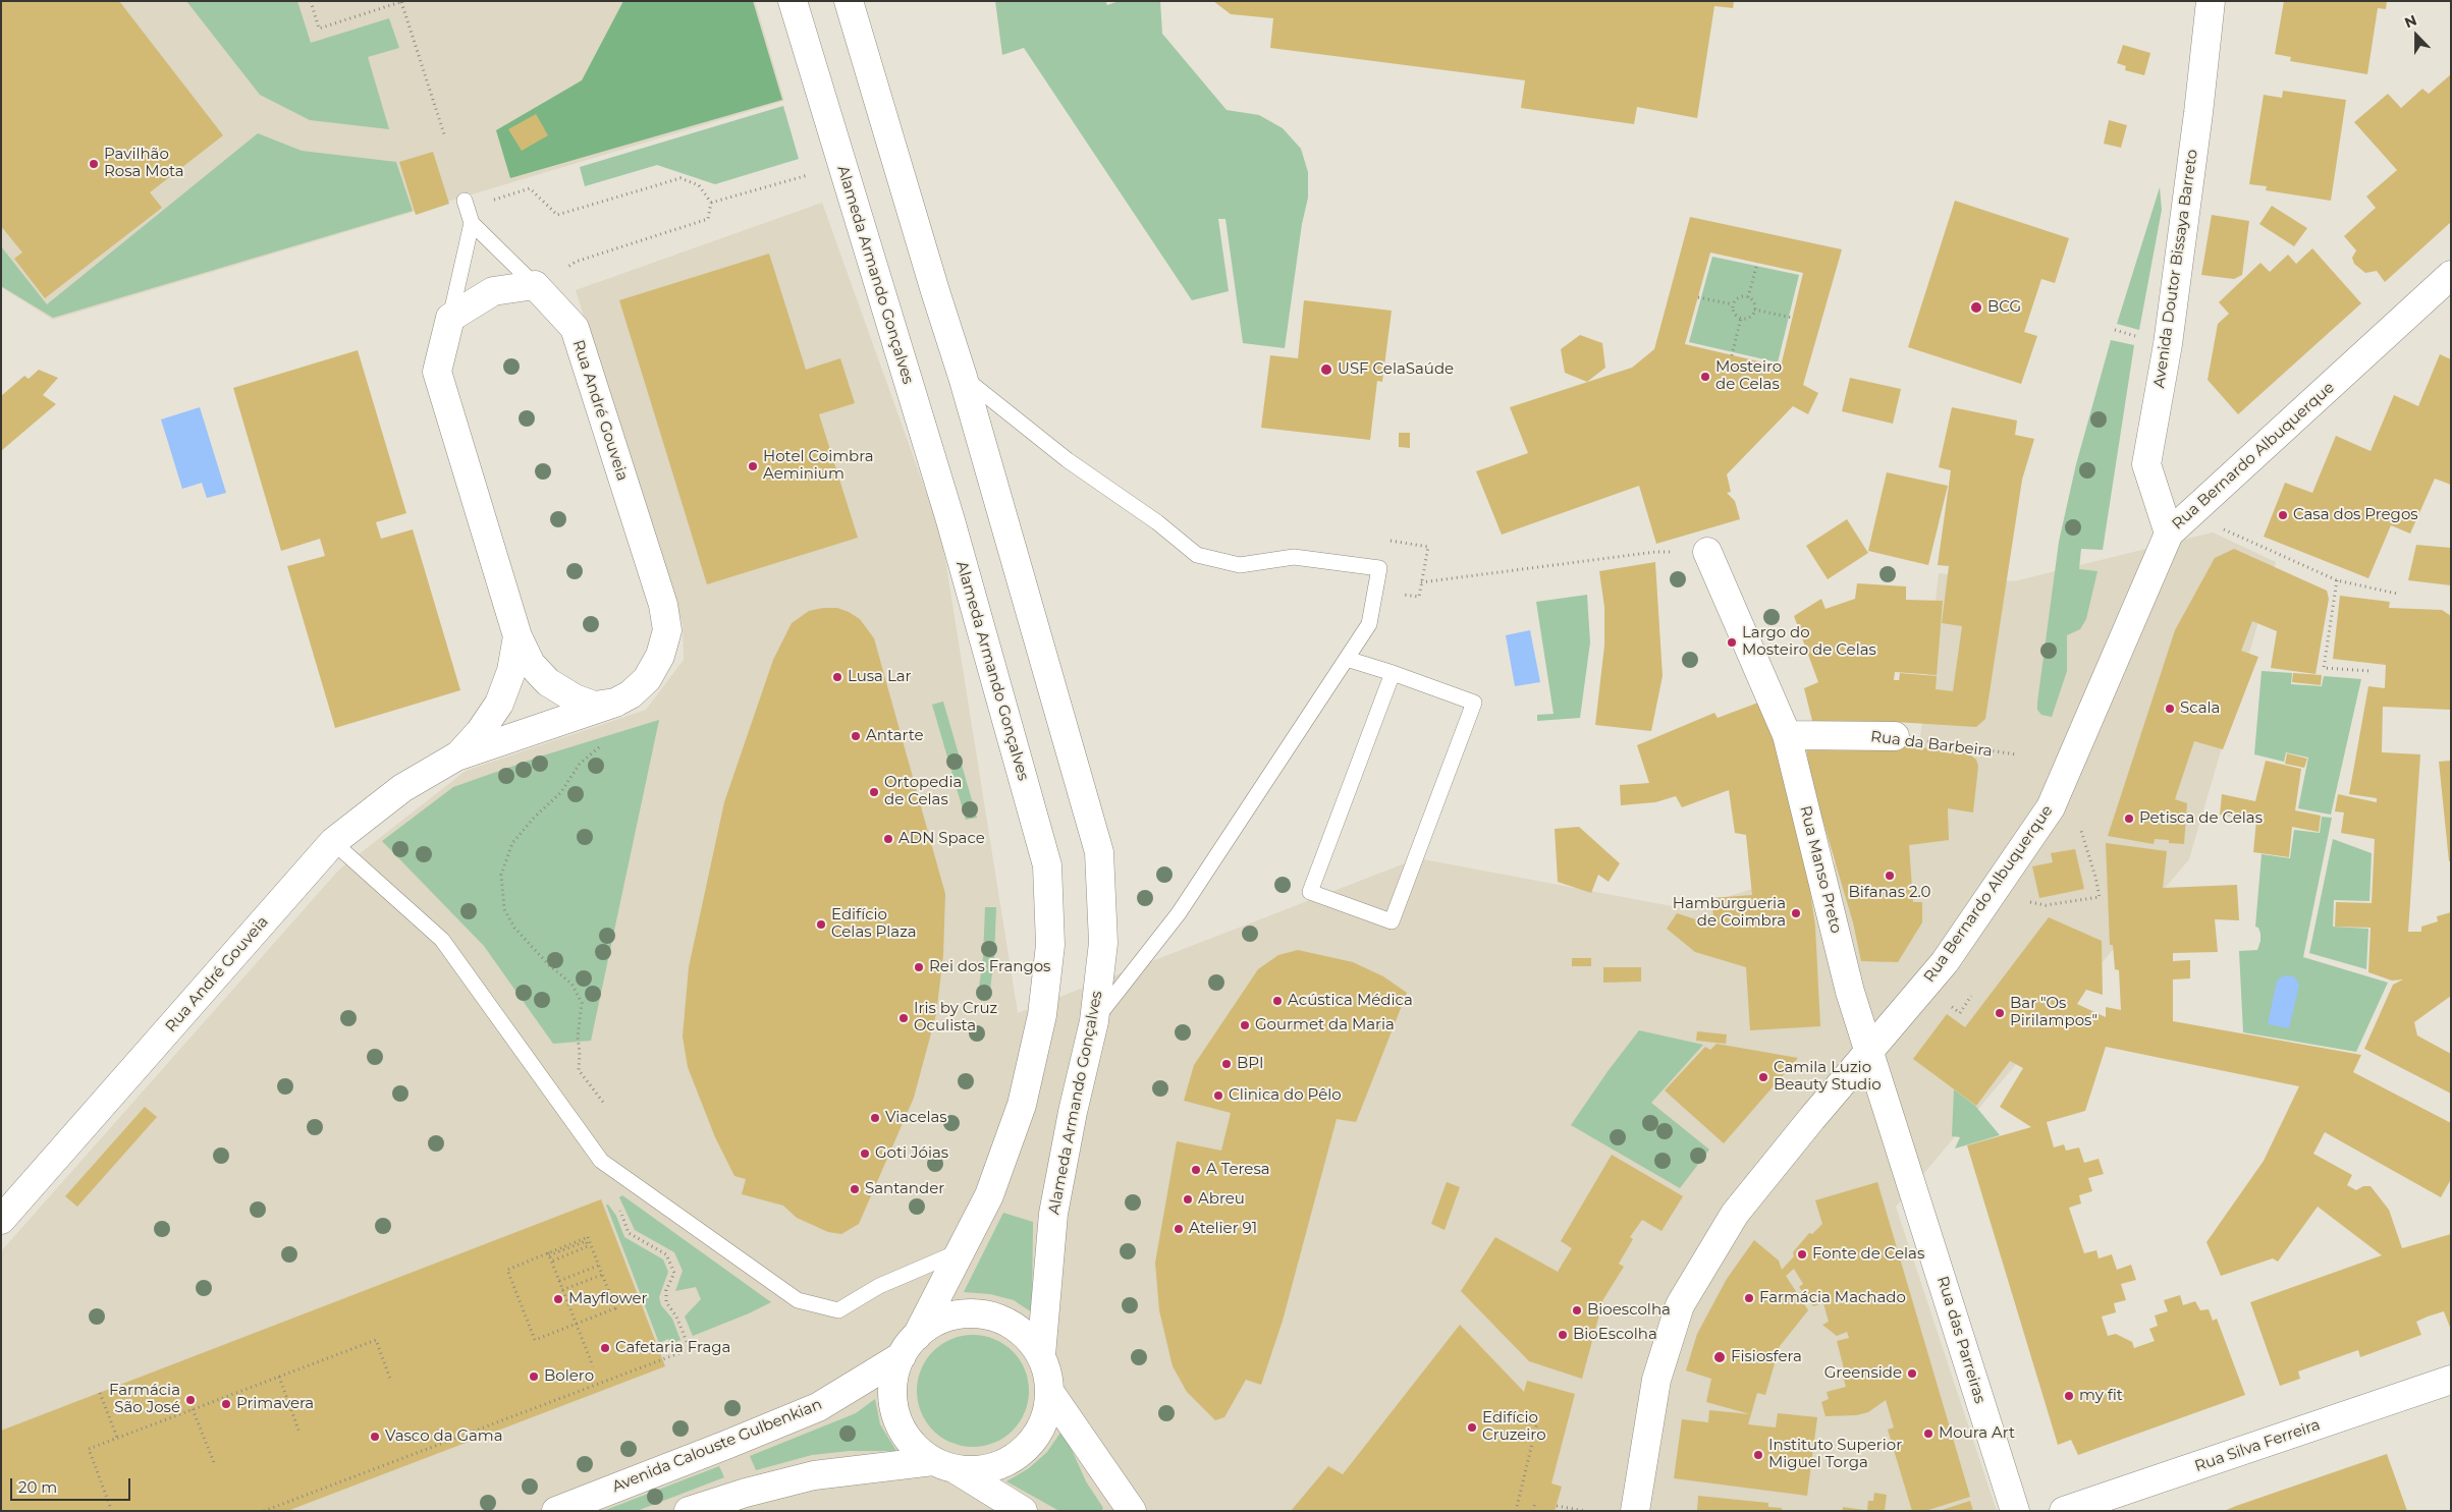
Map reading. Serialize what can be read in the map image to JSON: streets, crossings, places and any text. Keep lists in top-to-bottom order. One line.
{"streets":{"street":["Avenida Doutor Bissaya Barreto","Alameda Armando Gonçalves","Rua André Gouveia","Rua Bernardo Albuquerque","Rua da Barbeira","Rua Manso Preto","Rua das Parreiras","Avenida Calouste Gulbenkian","Rua Silva Ferreira"]},"crossings":[["Avenida Doutor Bissaya Barreto","Rua Bernardo Albuquerque"],["Alameda Armando Gonçalves","Avenida Calouste Gulbenkian"],["Rua Bernardo Albuquerque","Rua Manso Preto"],["Rua Bernardo Albuquerque","Rua das Parreiras"],["Rua da Barbeira","Rua Manso Preto"],["Rua Manso Preto","Rua das Parreiras"]],"places":["Pavilhão Rosa Mota","BCG","USF CelaSaúde","Mosteiro de Celas","Hotel Coimbra Aeminium","Casa dos Pregos","Largo do Mosteiro de Celas","Lusa Lar","Scala","Antarte","Ortopedia de Celas","Petisca de Celas","ADN Space","Bifanas 2.0","Hamburgueria de Coimbra","Edifício Celas Plaza","Rei dos Frangos","Acústica Médica","Bar \"Os Pirilampos\"","Iris by Cruz Oculista","Gourmet da Maria","BPI","Camila Luzio Beauty Studio","Clinica do Pêlo","Viacelas","Goti Jóias","A Teresa","Santander","Abreu","Atelier 91","Fonte de Celas","Farmácia Machado","Mayflower","Bioescolha","BioEscolha","Cafetaria Fraga","Fisiosfera","Greenside","Bolero","my fit","Farmácia São José","Primavera","Edifício Cruzeiro","Moura Art","Vasco da Gama","Instituto Superior Miguel Torga"],"scale_bar":"20 m","north":"top"}
